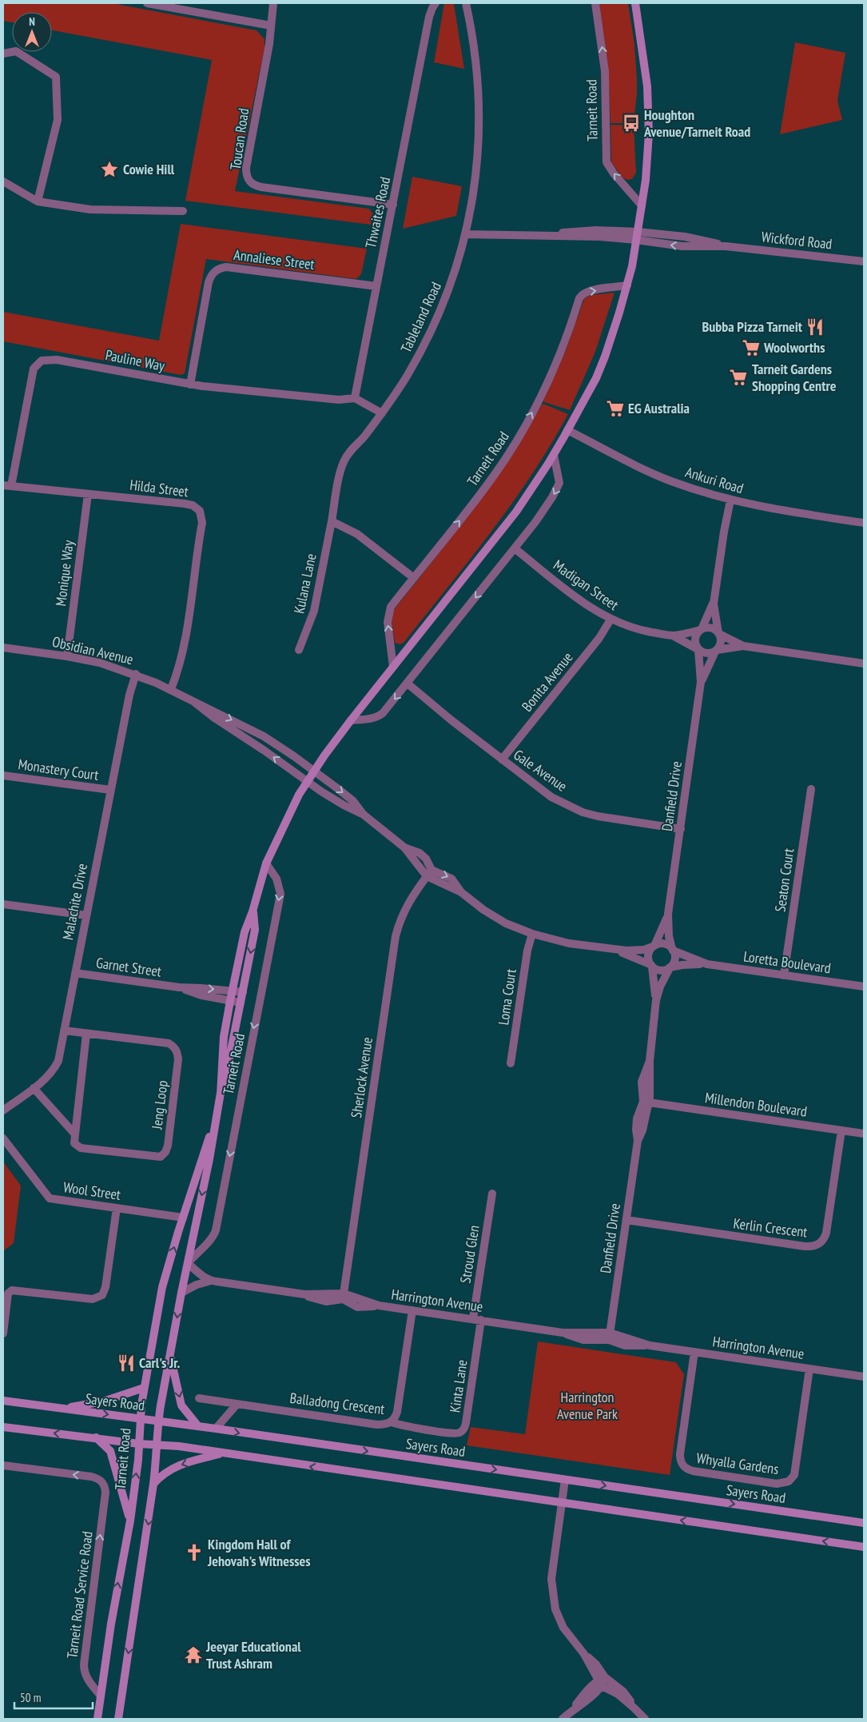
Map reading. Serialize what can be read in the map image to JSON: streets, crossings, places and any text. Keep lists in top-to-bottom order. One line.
{"streets":{"main road":["Tarneit Road","Sayers Road"],"street":["Toucan Road","Thwaites Road","Wickford Road","Annaliese Street","Tableland Road","Pauline Way","Ankuri Road","Hilda Street","Monique Way","Kulana Lane","Madigan Street","Obsidian Avenue","Bonita Avenue","Monastery Court","Gale Avenue","Danfield Drive","Seaton Court","Malachite Drive","Loretta Boulevard","Garnet Street","Loma Court","Sherlock Avenue","Jeng Loop","Millendon Boulevard","Wool Street","Kerlin Crescent","Stroud Glen","Harrington Avenue","Kinta Lane","Balladong Crescent","Whyalla Gardens","Tarneit Road Service Road"]},"crossings":[["Tarneit Road","Wickford Road"],["Tarneit Road","Ankuri Road"],["Tarneit Road","Obsidian Avenue"],["Tarneit Road","Garnet Street"],["Tarneit Road","Wool Street"],["Tarneit Road","Harrington Avenue"],["Tarneit Road","Sayers Road"],["Tarneit Road","Tarneit Road Service Road"],["Toucan Road","Thwaites Road"],["Thwaites Road","Annaliese Street"],["Thwaites Road","Pauline Way"],["Wickford Road","Tableland Road"],["Annaliese Street","Pauline Way"],["Tableland Road","Kulana Lane"],["Pauline Way","Hilda Street"],["Hilda Street","Monique Way"],["Hilda Street","Obsidian Avenue"],["Monique Way","Obsidian Avenue"],["Madigan Street","Bonita Avenue"],["Madigan Street","Danfield Drive"],["Obsidian Avenue","Malachite Drive"],["Bonita Avenue","Gale Avenue"],["Monastery Court","Malachite Drive"],["Gale Avenue","Danfield Drive"],["Danfield Drive","Loretta Boulevard"],["Danfield Drive","Millendon Boulevard"],["Danfield Drive","Kerlin Crescent"],["Danfield Drive","Harrington Avenue"],["Seaton Court","Loretta Boulevard"],["Malachite Drive","Garnet Street"],["Malachite Drive","Jeng Loop"],["Sherlock Avenue","Harrington Avenue"],["Millendon Boulevard","Kerlin Crescent"],["Stroud Glen","Harrington Avenue"],["Stroud Glen","Kinta Lane"],["Harrington Avenue","Kinta Lane"],["Harrington Avenue","Balladong Crescent"],["Harrington Avenue","Whyalla Gardens"],["Kinta Lane","Balladong Crescent"]],"parks":["Harrington Avenue Park"],"places":{"bus stop":["Houghton Avenue/Tarneit Road"],"place":["Cowie Hill"],"restaurant":["Bubba Pizza Tarneit","Carl's Jr."],"supermarket":["Woolworths","Tarneit Gardens Shopping Centre","EG Australia"],"church":["Kingdom Hall of Jehovah's Witnesses"],"temple":["Jeeyar Educational Trust Ashram"]},"scale_bar":"50 m","north":"top"}
